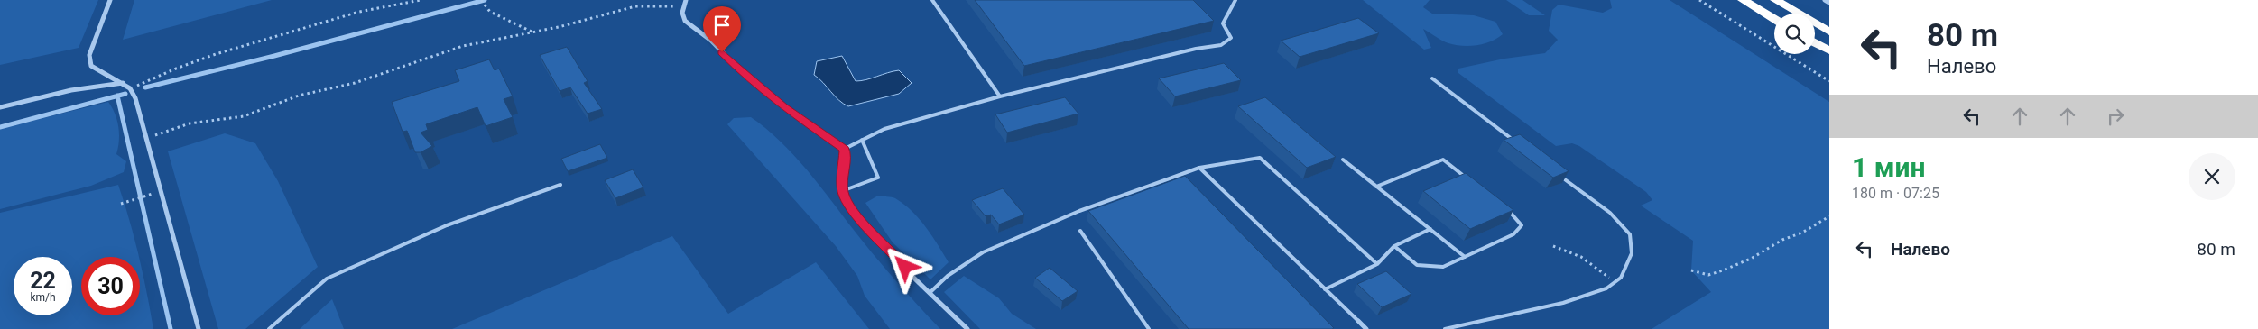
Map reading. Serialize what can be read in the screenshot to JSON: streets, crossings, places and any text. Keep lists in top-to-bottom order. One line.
{"page":{"turn":["80 m","Налево"],"heading":["1 мин","180 m · 07:25"],"list":[{"name":"Налево","value":"80 m"}],"speed":"22 km/h","limit":"30"}}
